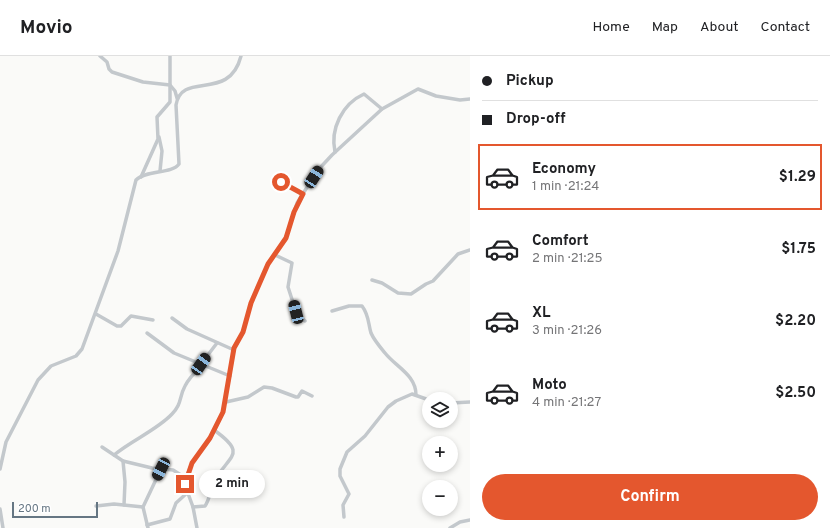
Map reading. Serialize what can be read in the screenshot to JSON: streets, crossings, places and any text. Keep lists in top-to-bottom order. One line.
{"scale_bar":"200 m","page":{"header":"Movio","nav":["Home","Map","About","Contact"],"banner":["Pickup","Drop-off"],"list":[{"name":"Economy","note":"1 min · 21:24","value":"$1.29"},{"name":"Comfort","note":"2 min · 21:25","value":"$1.75"},{"name":"XL","note":"3 min · 21:26","value":"$2.20"},{"name":"Moto","note":"4 min · 21:27","value":"$2.50"}],"map_buttons":["+","−"],"buttons":"Confirm","bubble":"2 min","scale":"200 m"}}
